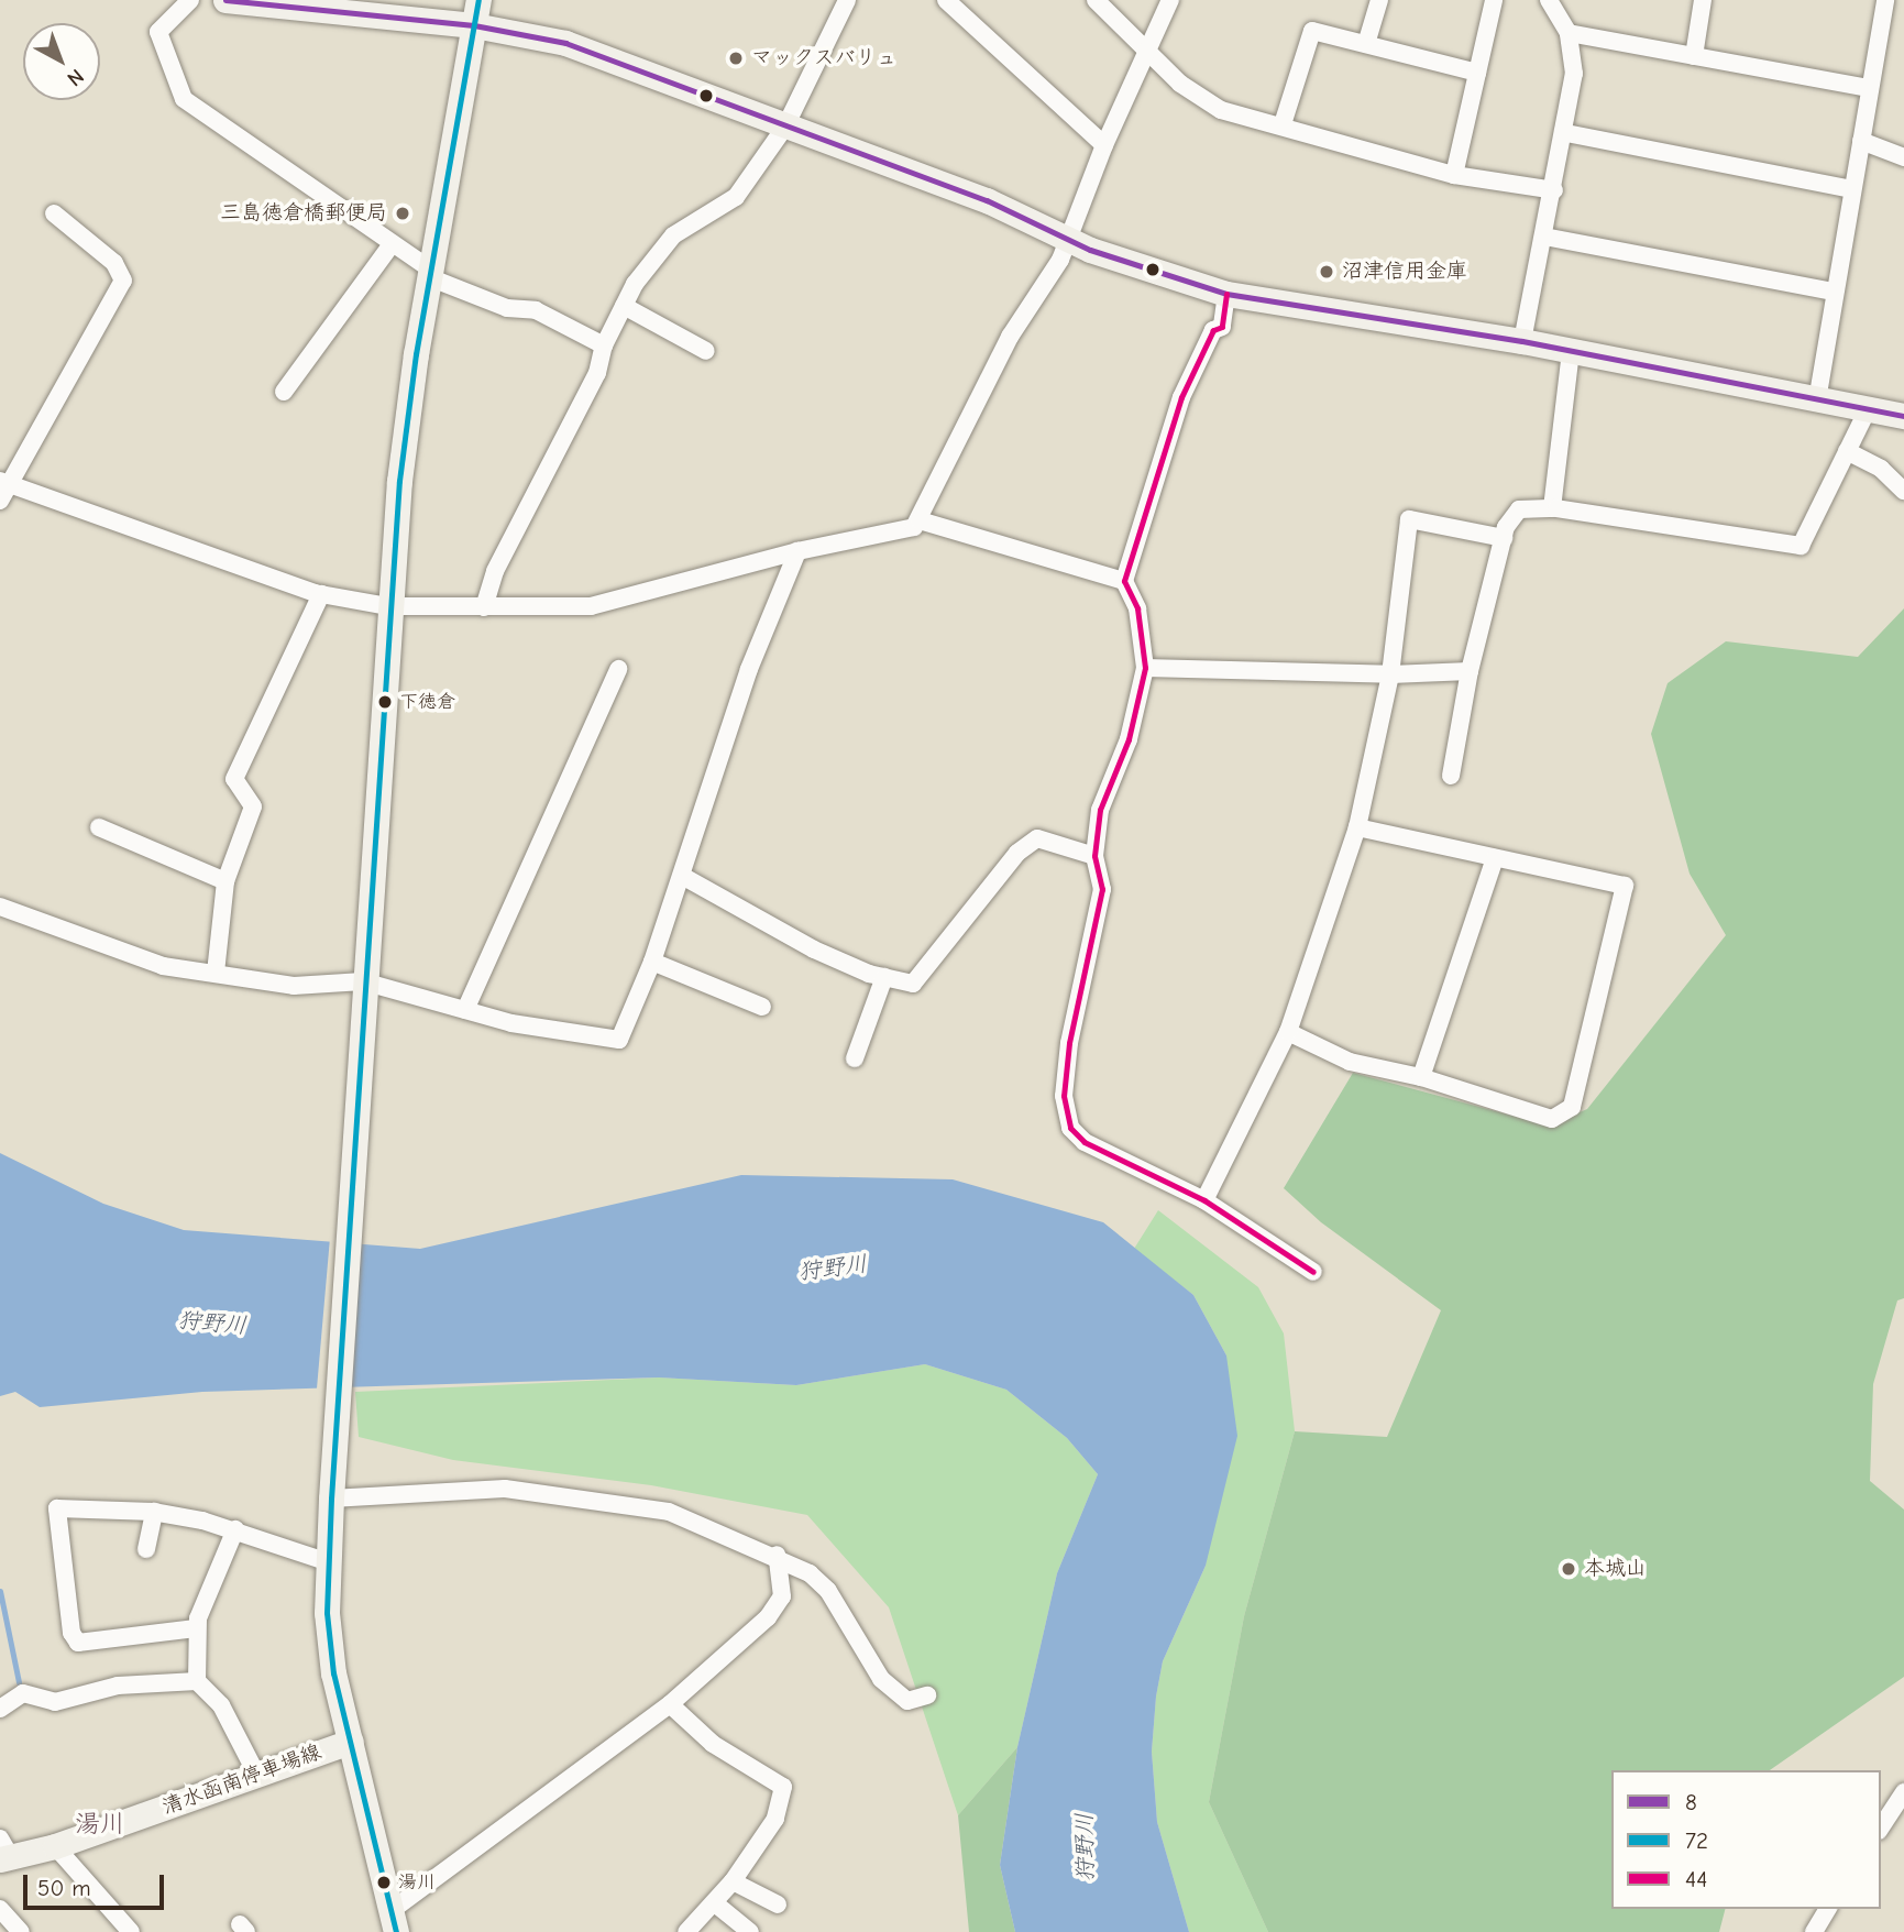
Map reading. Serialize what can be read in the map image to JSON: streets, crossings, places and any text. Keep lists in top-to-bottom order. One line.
{"streets":{"main road":["清水函南停車場線"]},"districts":["湯川"],"water":["狩野川"],"places":["マックスバリュ","三島徳倉橋郵便局","沼津信用金庫","下徳倉","本城山","湯川"],"lines":["transit line 8","transit line 72","transit line 44"],"legend":["8","72","44"],"scale_bar":"50 m","north":"bottom right"}
